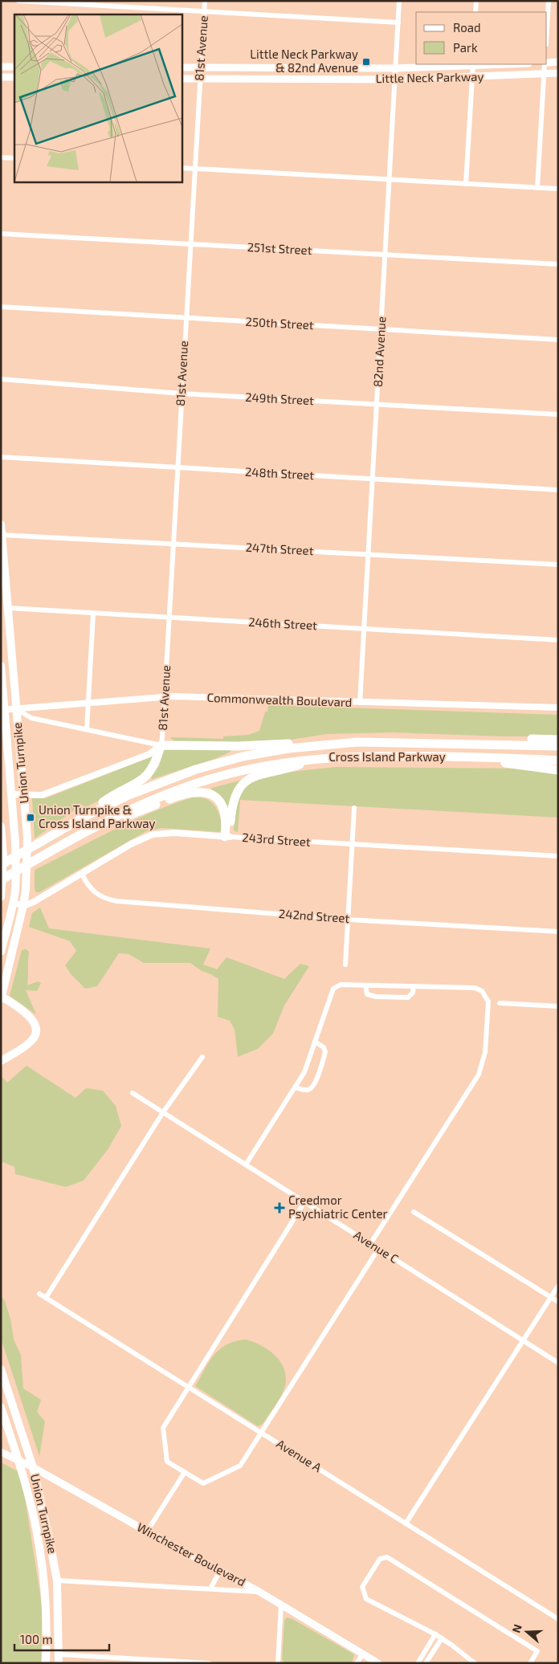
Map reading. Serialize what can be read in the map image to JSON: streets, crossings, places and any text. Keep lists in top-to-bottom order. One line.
{"streets":{"highway":["Cross Island Parkway"],"main road":["Little Neck Parkway","Union Turnpike","Winchester Boulevard"],"street":["81st Avenue","251st Street","250th Street","82nd Avenue","249th Street","248th Street","247th Street","246th Street","Commonwealth Boulevard","243rd Street","242nd Street","Avenue C","Avenue A"]},"crossings":[["81st Avenue","Little Neck Parkway"],["81st Avenue","251st Street"],["81st Avenue","250th Street"],["81st Avenue","249th Street"],["81st Avenue","248th Street"],["81st Avenue","247th Street"],["81st Avenue","246th Street"],["81st Avenue","Commonwealth Boulevard"],["Little Neck Parkway","82nd Avenue"],["251st Street","82nd Avenue"],["250th Street","82nd Avenue"],["82nd Avenue","249th Street"],["82nd Avenue","248th Street"],["82nd Avenue","247th Street"],["82nd Avenue","246th Street"],["82nd Avenue","Commonwealth Boulevard"],["247th Street","Union Turnpike"],["246th Street","Union Turnpike"],["Commonwealth Boulevard","Union Turnpike"],["Union Turnpike","243rd Street"],["Union Turnpike","Winchester Boulevard"],["243rd Street","242nd Street"]],"places":{"transit":["Little Neck Parkway & 82nd Avenue","Union Turnpike & Cross Island Parkway"],"health":["Creedmor Psychiatric Center"]},"legend":["Road","Park"],"scale_bar":"100 m","north":"left"}
